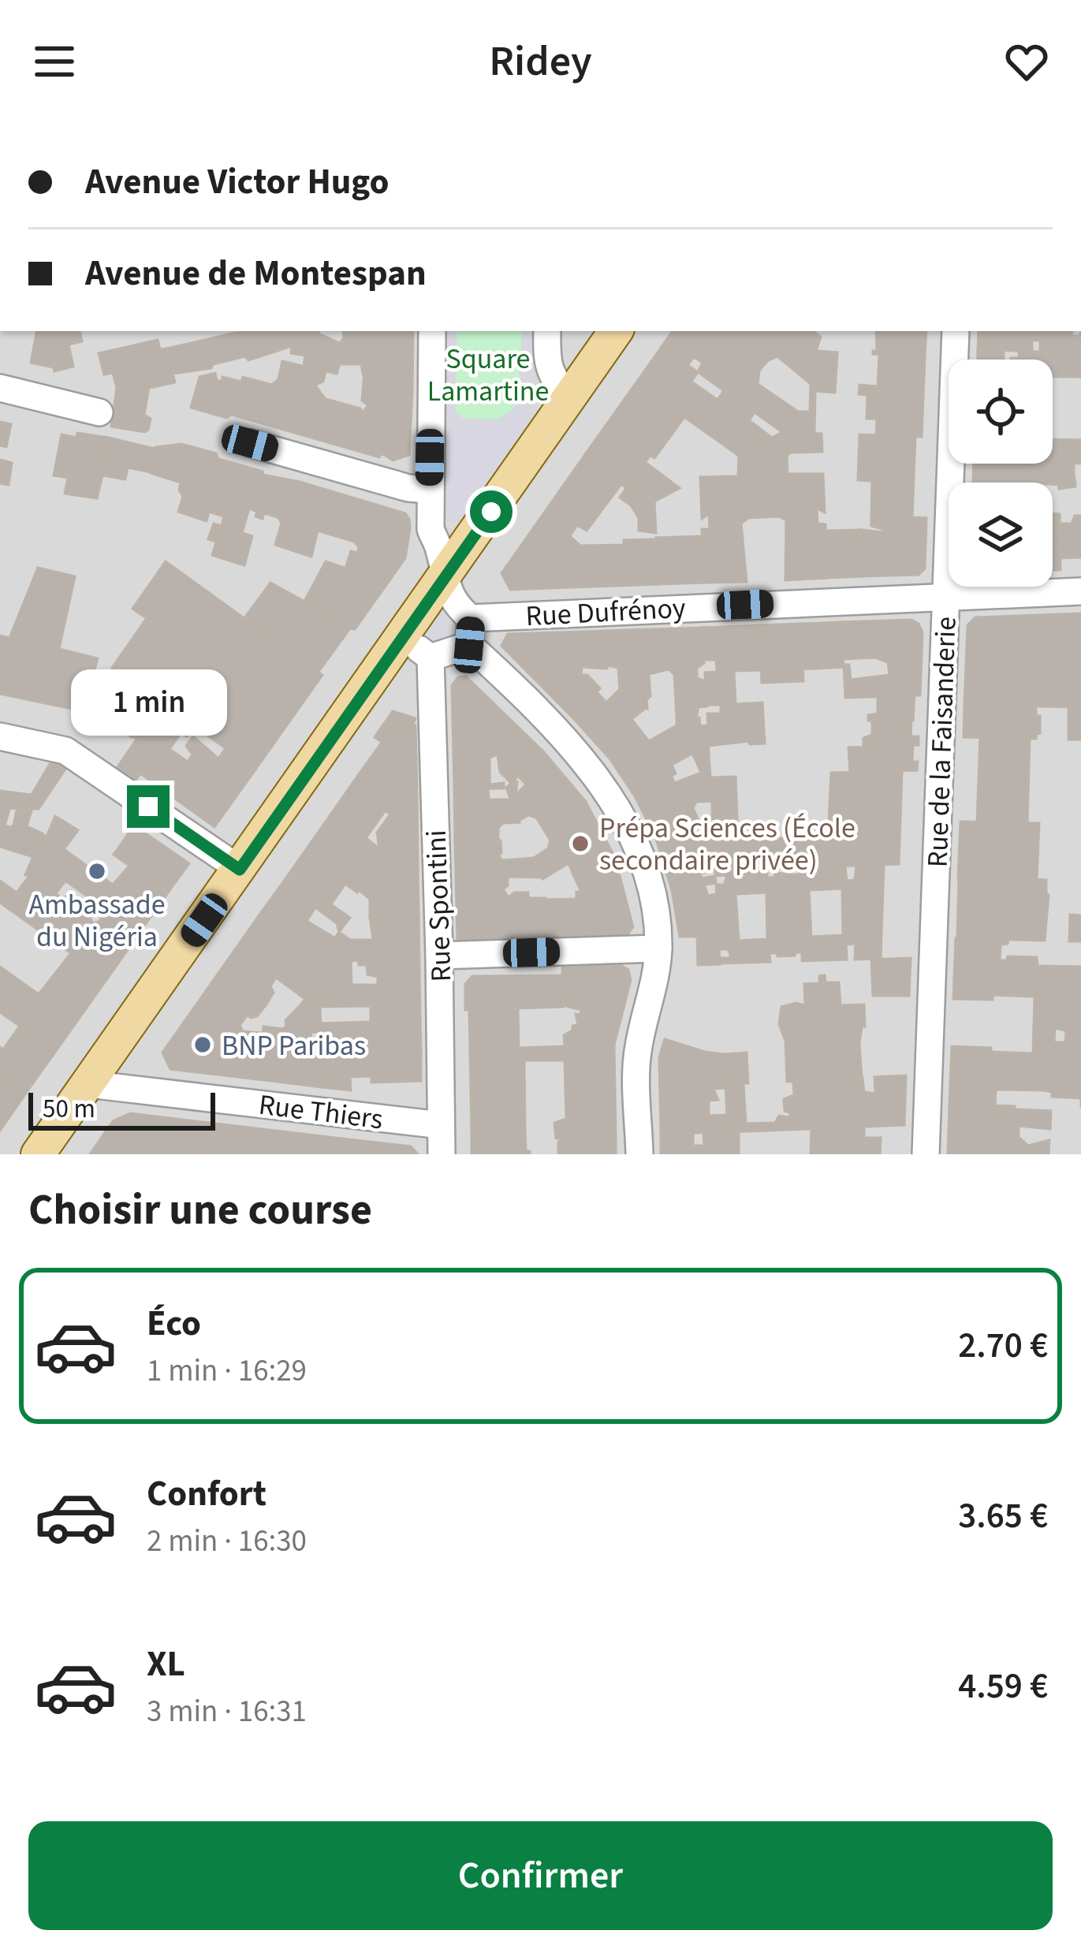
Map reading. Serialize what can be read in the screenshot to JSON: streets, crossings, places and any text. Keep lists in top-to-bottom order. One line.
{"streets":{"street":["Rue Dufrénoy","Rue de la Faisanderie","Rue Spontini","Rue Thiers"]},"crossings":[["Rue Dufrénoy","Rue de la Faisanderie"],["Rue Spontini","Rue Thiers"]],"parks":["Square Lamartine"],"places":["Prépa Sciences (École secondaire privée)","Ambassade du Nigéria","BNP Paribas"],"scale_bar":"50 m","page":{"header":"Ridey","banner":["Avenue Victor Hugo","Avenue de Montespan"],"bubble":"1 min","scale":"50 m","heading":"Choisir une course","list":[{"name":"Éco","note":"1 min · 16:29","value":"2.70 €"},{"name":"Confort","note":"2 min · 16:30","value":"3.65 €"},{"name":"XL","note":"3 min · 16:31","value":"4.59 €"}],"buttons":"Confirmer"}}
